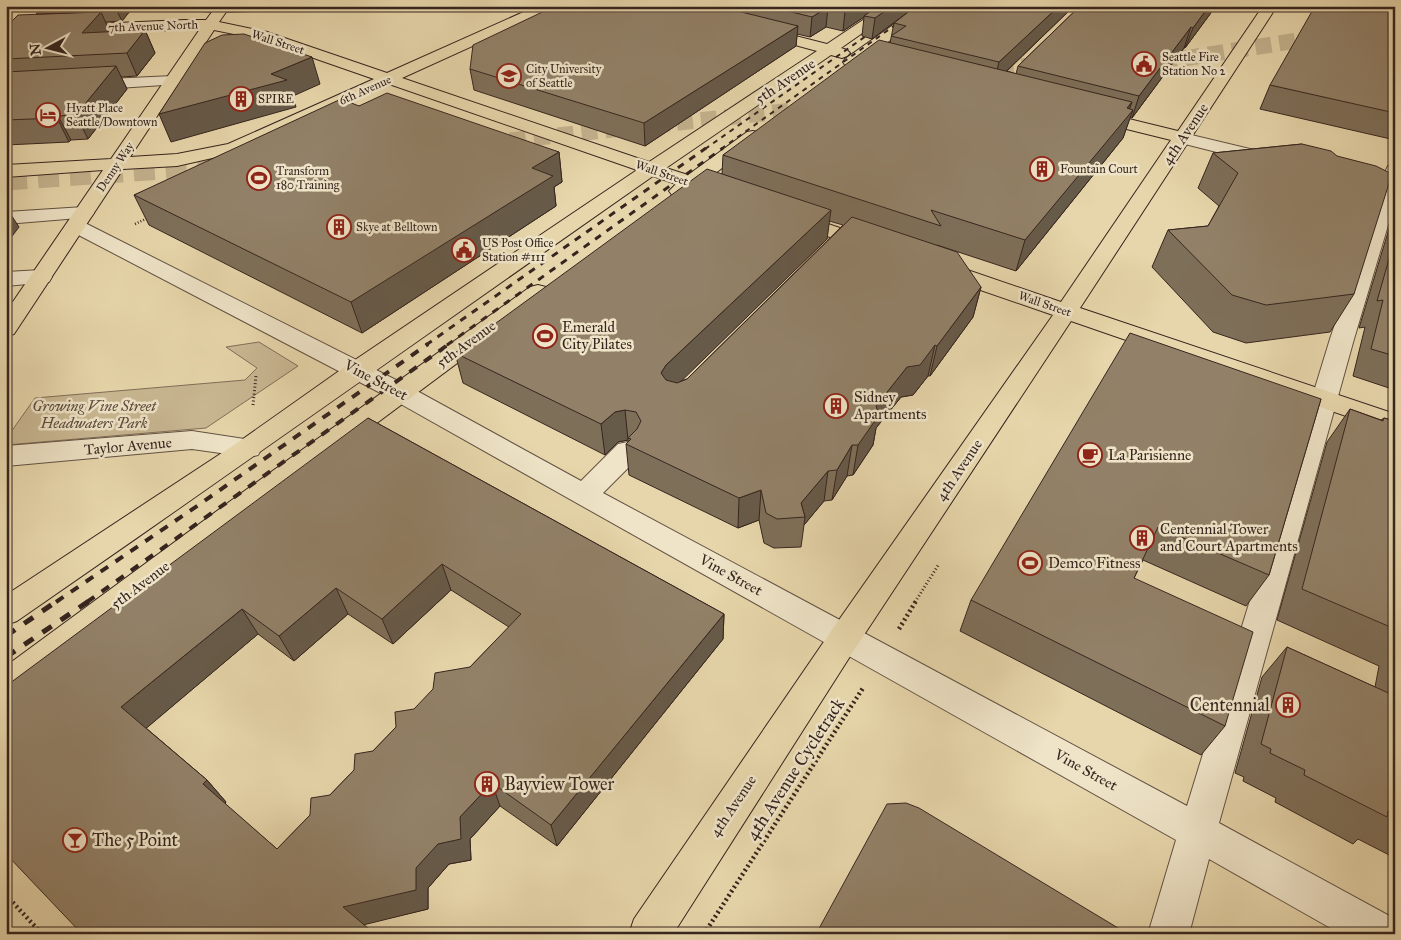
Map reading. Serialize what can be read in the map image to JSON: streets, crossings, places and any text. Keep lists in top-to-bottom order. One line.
{"streets":{"main road":["7th Avenue North","Wall Street","5th Avenue","6th Avenue","4th Avenue","Denny Way"],"street":["Vine Street","Taylor Avenue"],"path":["4th Avenue Cycletrack"]},"crossings":[["7th Avenue North","Wall Street"],["7th Avenue North","Denny Way"],["Wall Street","5th Avenue"],["Wall Street","6th Avenue"],["Wall Street","4th Avenue"],["Wall Street","Denny Way"],["5th Avenue","Vine Street"],["5th Avenue","Taylor Avenue"],["6th Avenue","Denny Way"],["4th Avenue","Vine Street"],["Denny Way","Vine Street"],["Vine Street","4th Avenue Cycletrack"]],"parks":["Growing Vine Street Headwaters Park"],"places":{"public building":["Seattle Fire Station No 2","US Post Office Station #111"],"school or university":["City University of Seattle"],"building":["SPIRE","Fountain Court","Skye at Belltown","Sidney Apartments","Centennial Tower and Court Apartments","Centennial","Bayview Tower"],"hotel":["Hyatt Place Seattle/Downtown"],"sports":["Transform 180 Training","Emerald City Pilates","Demco Fitness"],"cafe":["La Parisienne"],"bar":["The 5 Point"]},"north":"left"}
